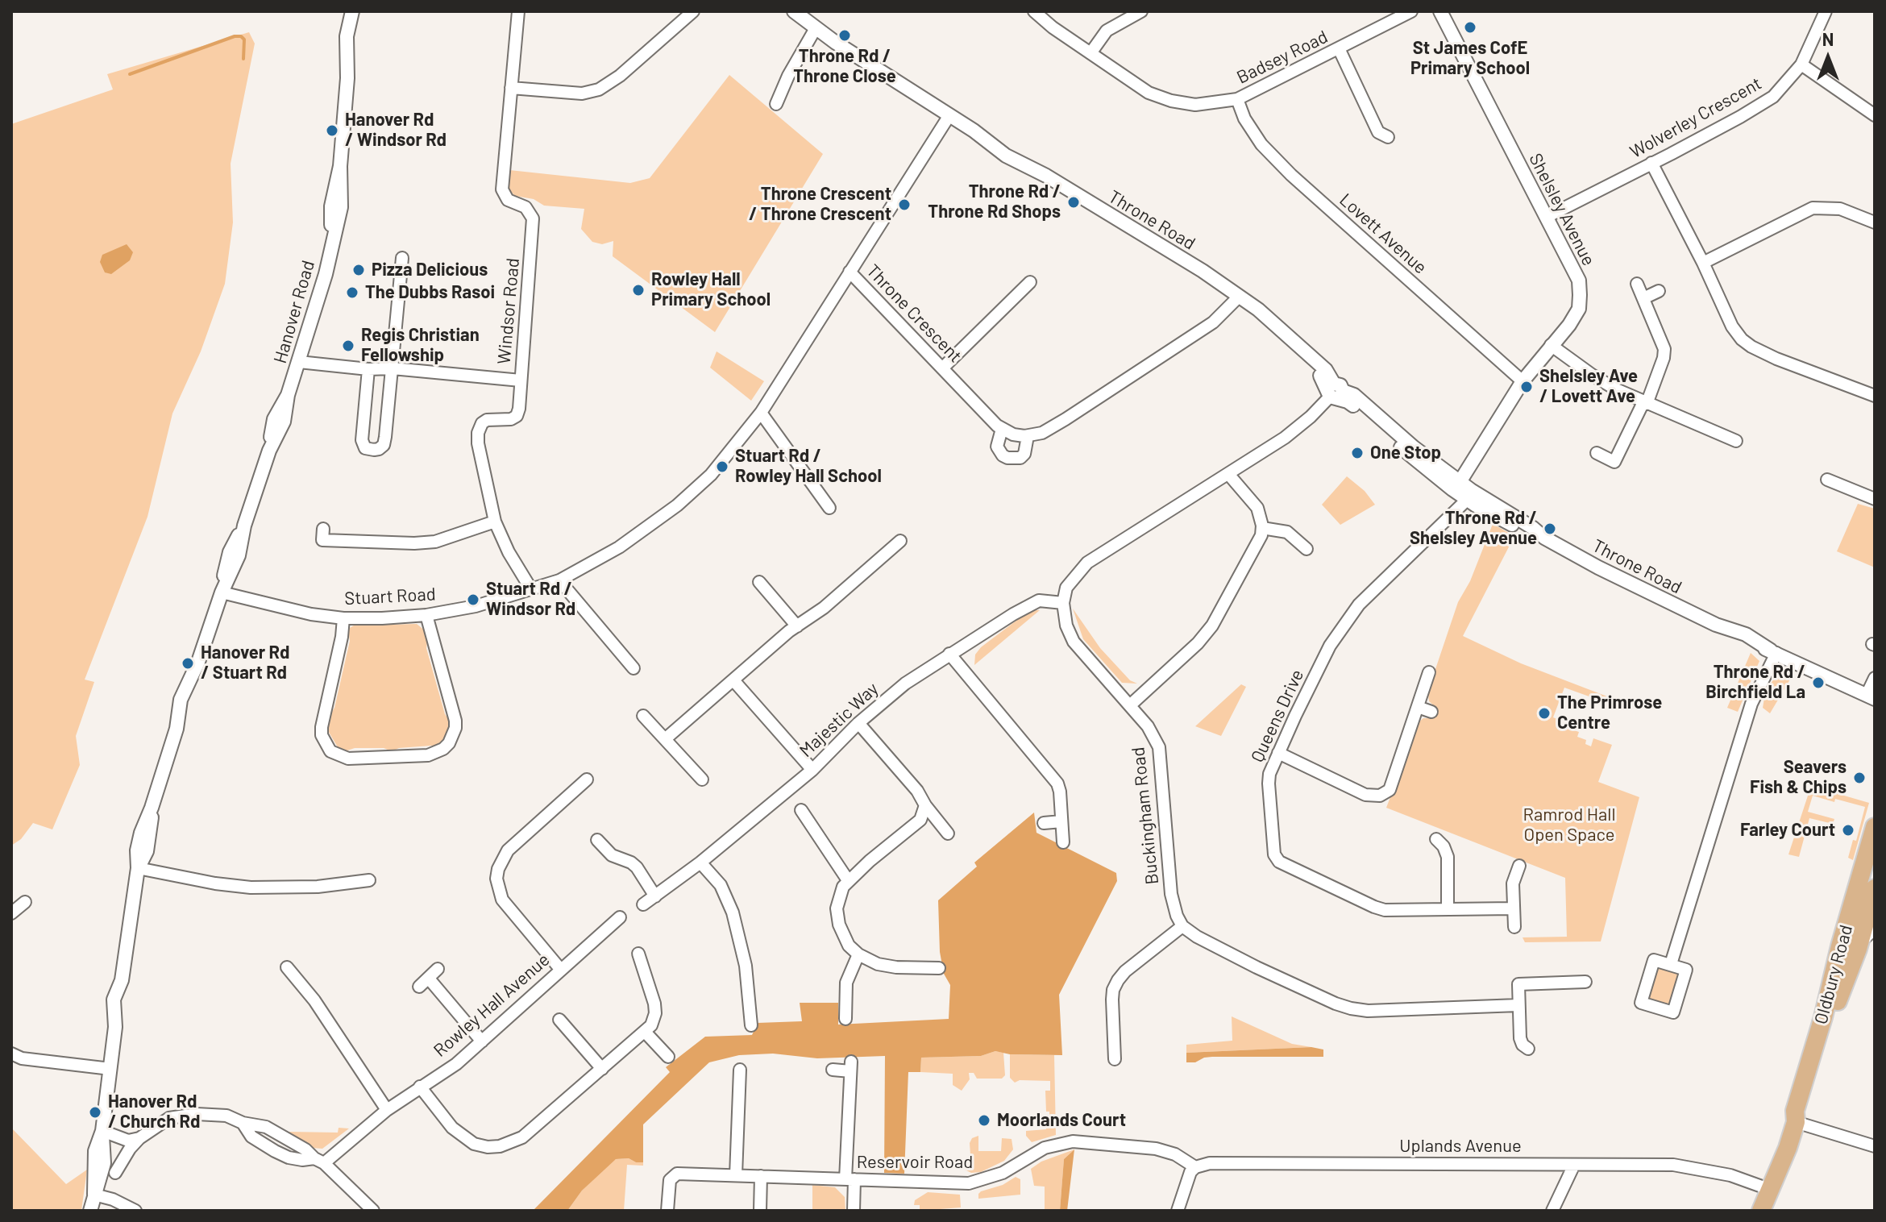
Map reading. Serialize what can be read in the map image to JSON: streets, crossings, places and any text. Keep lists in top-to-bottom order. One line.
{"streets":{"main road":["Oldbury Road"],"street":["Badsey Road","Wolverley Crescent","Shelsley Avenue","Throne Road","Lovett Avenue","Windsor Road","Hanover Road","Throne Crescent","Stuart Road","Queens Drive","Majestic Way","Buckingham Road","Rowley Hall Avenue","Uplands Avenue","Reservoir Road"]},"crossings":[["Badsey Road","Lovett Avenue"],["Wolverley Crescent","Shelsley Avenue"],["Shelsley Avenue","Throne Road"],["Shelsley Avenue","Lovett Avenue"],["Throne Road","Throne Crescent"],["Throne Road","Queens Drive"],["Windsor Road","Stuart Road"],["Hanover Road","Stuart Road"],["Throne Crescent","Stuart Road"],["Majestic Way","Buckingham Road"],["Oldbury Road","Uplands Avenue"],["Uplands Avenue","Reservoir Road"]],"parks":["Ramrod Hall Open Space"],"places":["St James CofE Primary School","Throne Rd / Throne Close","Hanover Rd / Windsor Rd","Throne Rd / Throne Rd Shops","Throne Crescent / Throne Crescent","Pizza Delicious","Rowley Hall Primary School","The Dubbs Rasoi","Regis Christian Fellowship","Shelsley Ave / Lovett Ave","One Stop","Stuart Rd / Rowley Hall School","Throne Rd / Shelsley Avenue","Stuart Rd / Windsor Rd","Hanover Rd / Stuart Rd","Throne Rd / Birchfield La","The Primrose Centre","Seavers Fish & Chips","Farley Court","Hanover Rd / Church Rd","Moorlands Court"],"north":"top"}
